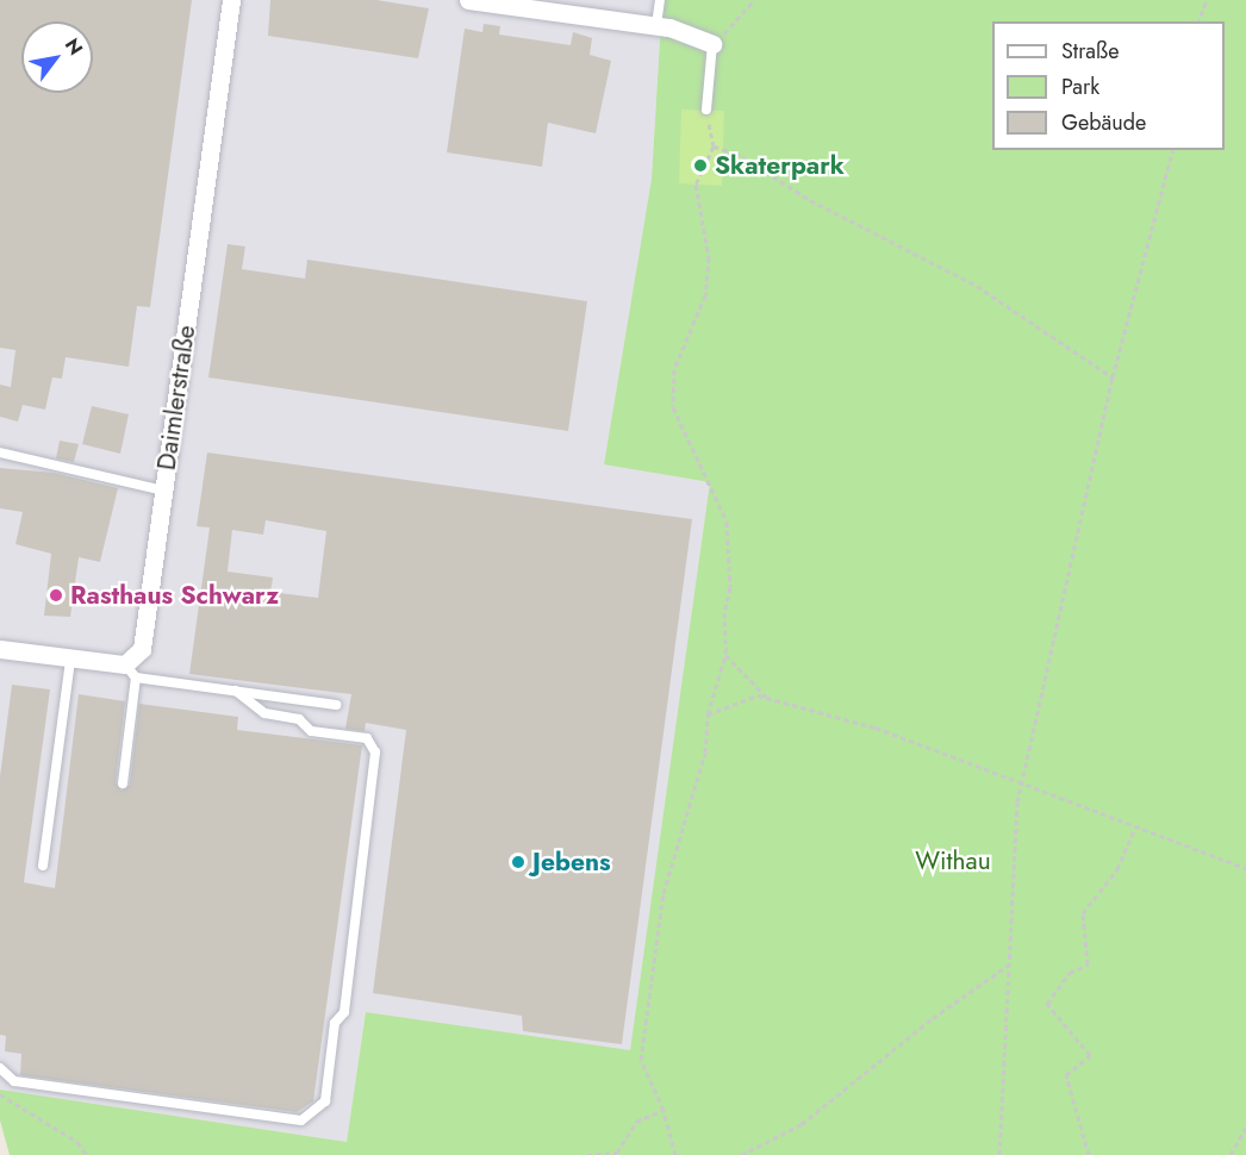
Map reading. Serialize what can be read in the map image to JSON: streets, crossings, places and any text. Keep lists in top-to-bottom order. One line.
{"streets":{"street":["Daimlerstraße"]},"parks":["Withau"],"places":["Skaterpark","Rasthaus Schwarz","Jebens"],"legend":["Straße","Park","Gebäude"],"north":"top right"}
